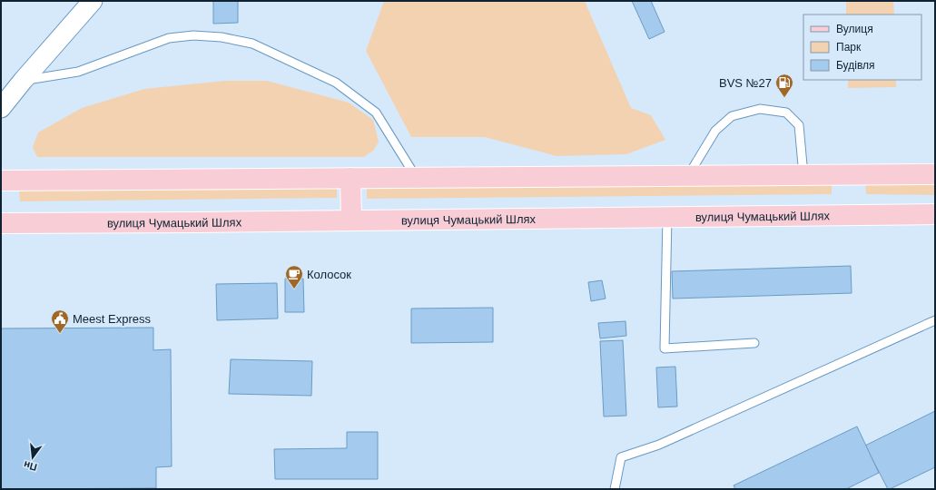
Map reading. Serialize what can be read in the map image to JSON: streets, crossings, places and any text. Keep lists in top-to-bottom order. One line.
{"streets":{"main road":["вулиця Чумацький Шлях"]},"places":{"fuel station":["BVS №27"],"cafe":["Колосок"],"public building":["Meest Express"]},"legend":["Вулиця","Парк","Будівля"],"north":"bottom"}
